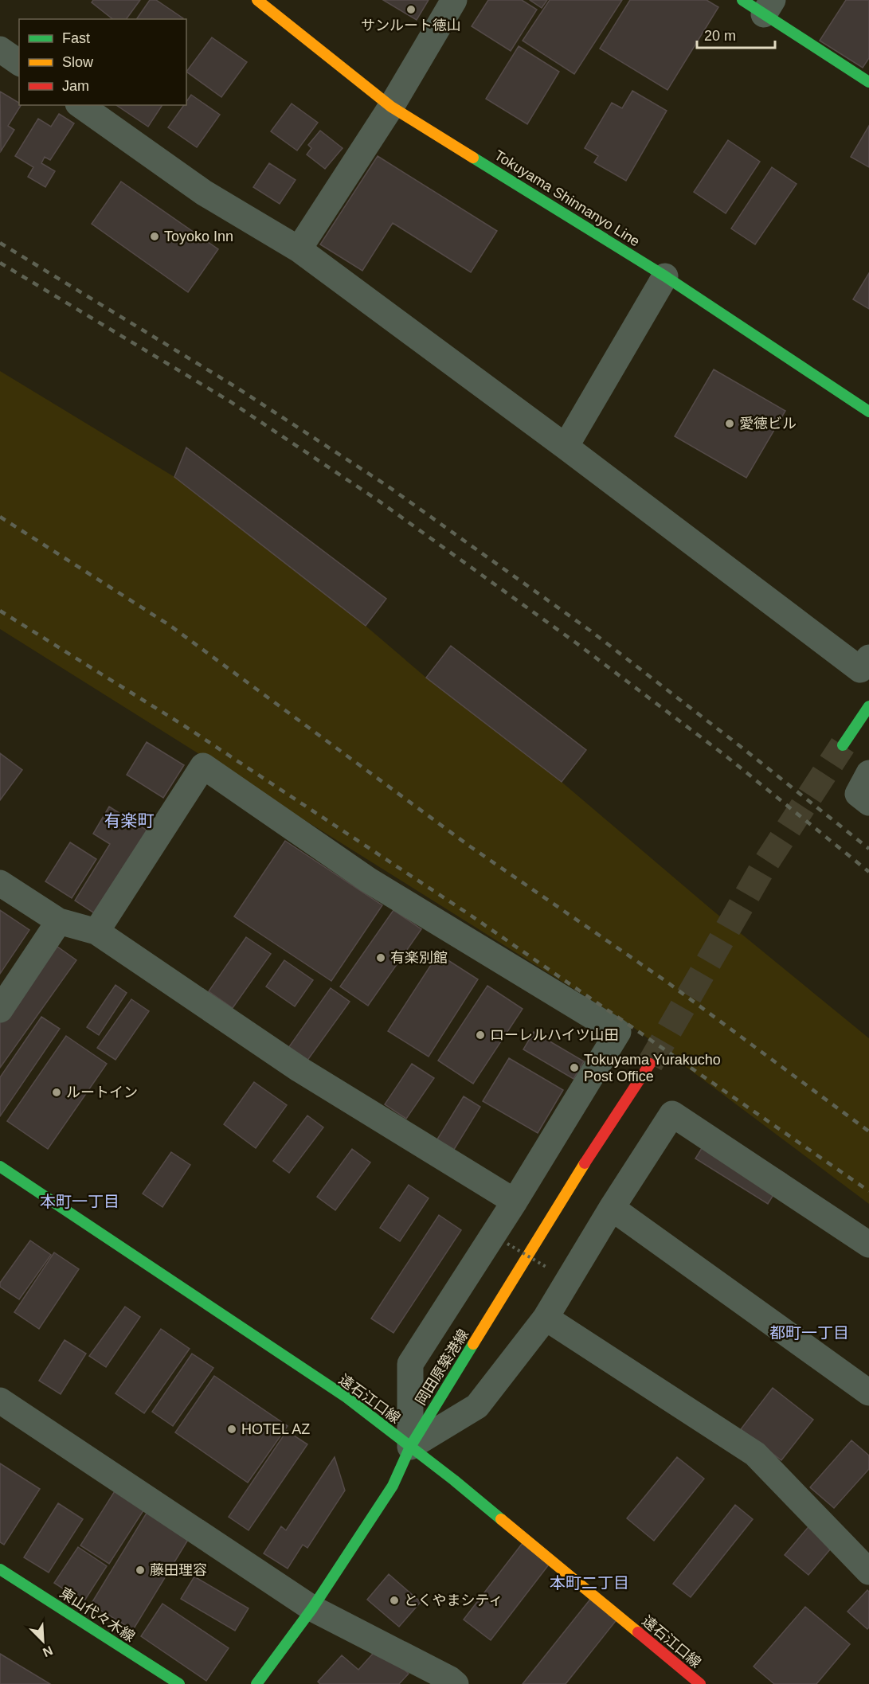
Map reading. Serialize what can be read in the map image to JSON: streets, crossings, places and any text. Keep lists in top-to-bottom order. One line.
{"streets":{"street":["Tokuyama Shinnanyo Line","岡田原築港線","遠石江口線","東山代々木線"]},"crossings":[["岡田原築港線","遠石江口線"]],"districts":["有楽町","本町一丁目","都町一丁目","本町二丁目"],"places":["サンルート徳山","Toyoko Inn","愛徳ビル","有楽別館","ローレルハイツ山田","Tokuyama Yurakucho Post Office","ルートイン","HOTEL AZ","藤田理容","とくやまシティ"],"legend":["Fast","Slow","Jam"],"scale_bar":"20 m","north":"bottom right"}
